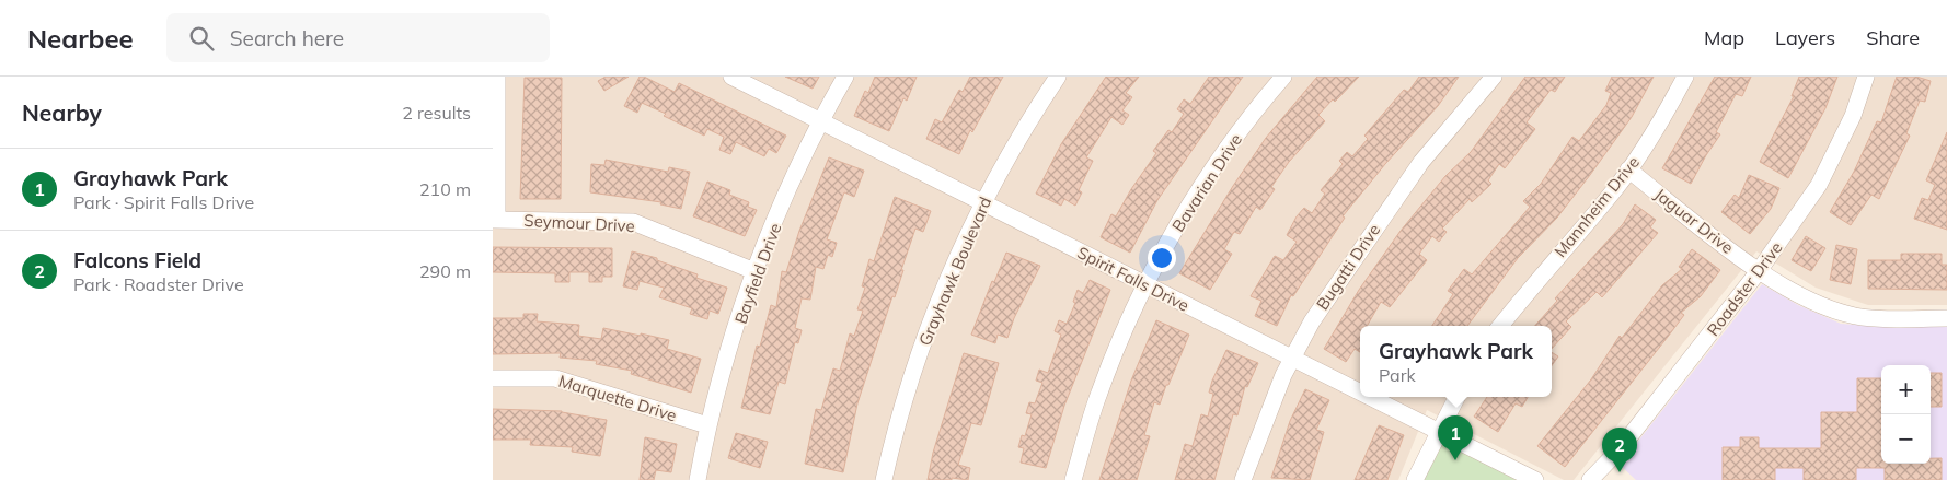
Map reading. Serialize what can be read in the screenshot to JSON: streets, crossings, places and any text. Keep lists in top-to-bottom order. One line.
{"streets":{"street":["Bavarian Drive","Mannheim Drive","Jaguar Drive","Seymour Drive","Bugatti Drive","Grayhawk Boulevard","Bayfield Drive","Spirit Falls Drive","Roadster Drive","Marquette Drive"]},"crossings":[["Bavarian Drive","Spirit Falls Drive"],["Mannheim Drive","Jaguar Drive"],["Jaguar Drive","Roadster Drive"],["Seymour Drive","Bayfield Drive"],["Bugatti Drive","Spirit Falls Drive"],["Grayhawk Boulevard","Spirit Falls Drive"],["Bayfield Drive","Spirit Falls Drive"],["Bayfield Drive","Marquette Drive"]],"page":{"header":"Nearbee","search":"Search here","nav":["Map","Layers","Share"],"heading":["Nearby","2 results"],"list":[{"mark":"1","name":"Grayhawk Park","note":"Park · Spirit Falls Drive","value":"210 m"},{"mark":"2","name":"Falcons Field","note":"Park · Roadster Drive","value":"290 m"}],"popup":["Grayhawk Park","Park"],"map_buttons":["+","−"],"pins":["1","2"]}}
